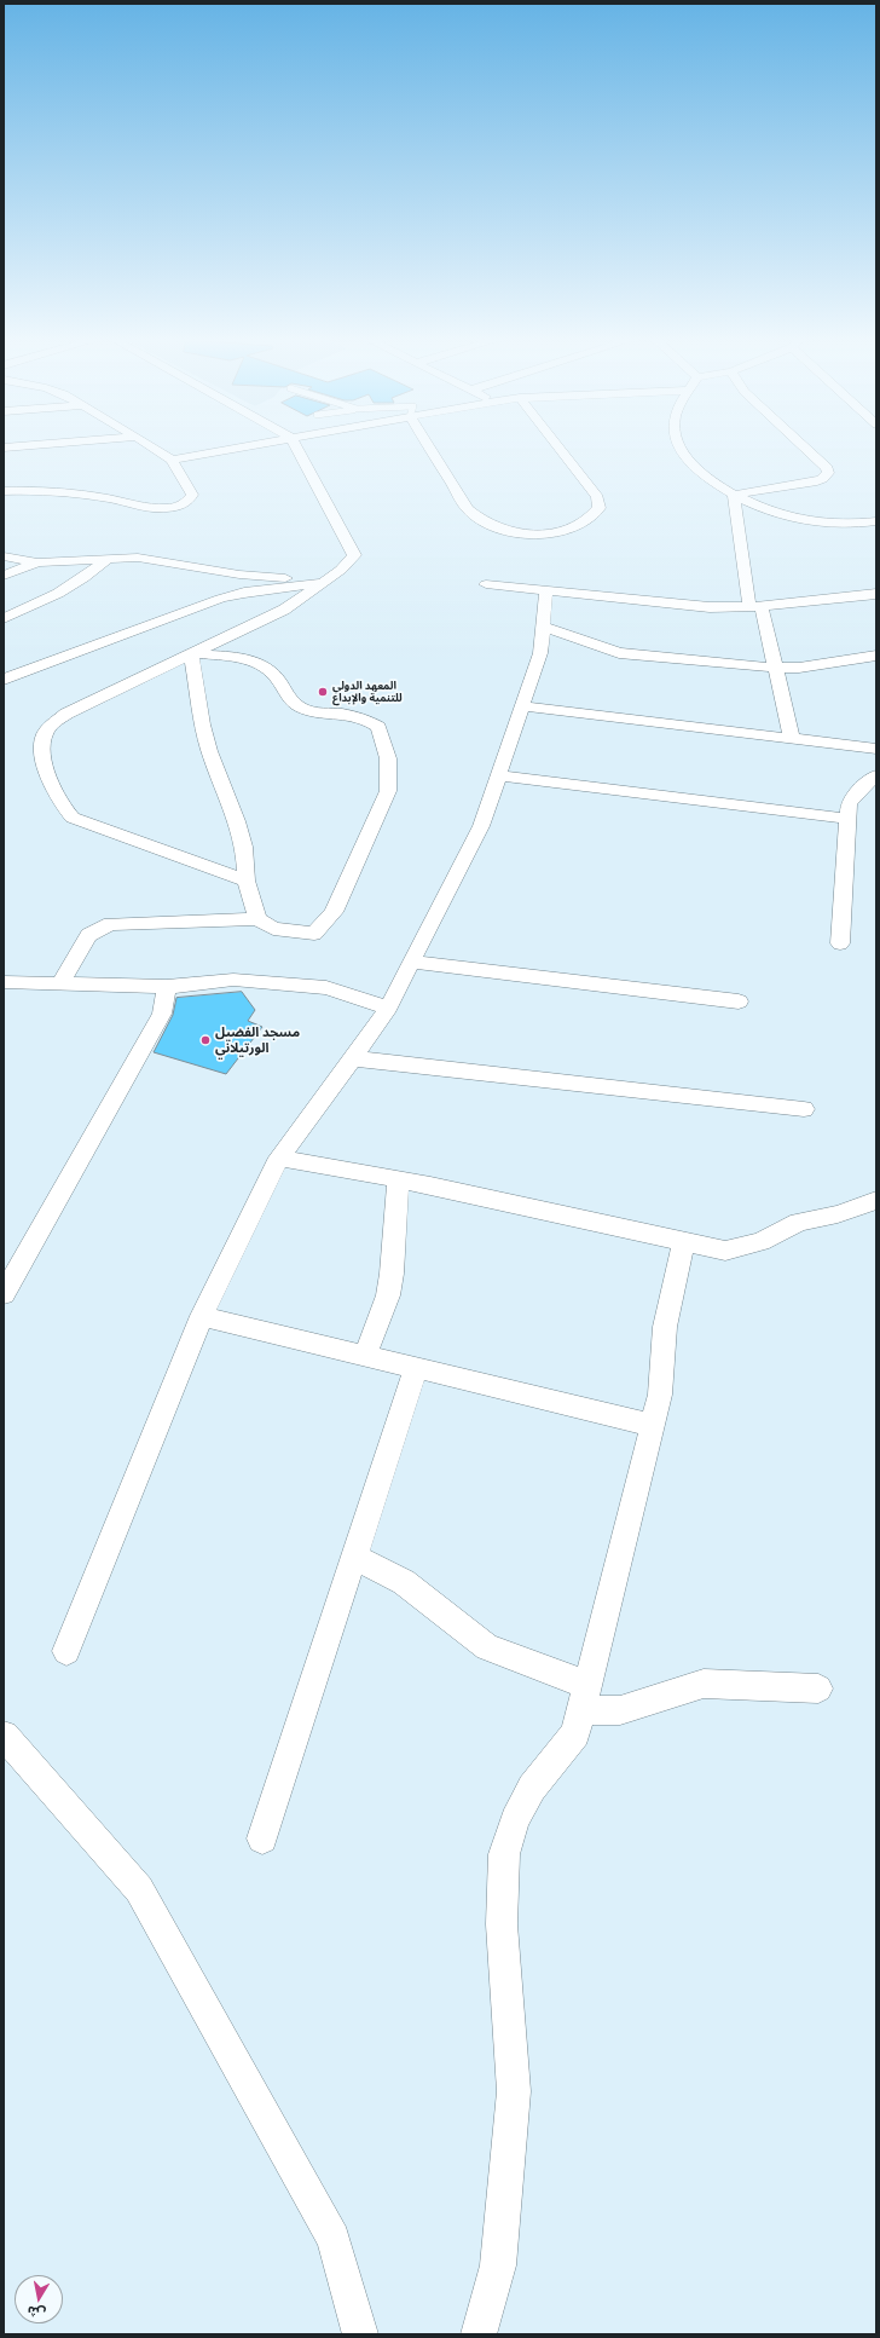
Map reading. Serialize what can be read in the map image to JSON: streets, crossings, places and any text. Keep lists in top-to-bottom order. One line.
{"places":["المعهد الدولي للتنمية والإبداع","مسجد الفضيل الورتيلاني"],"north":"bottom"}
